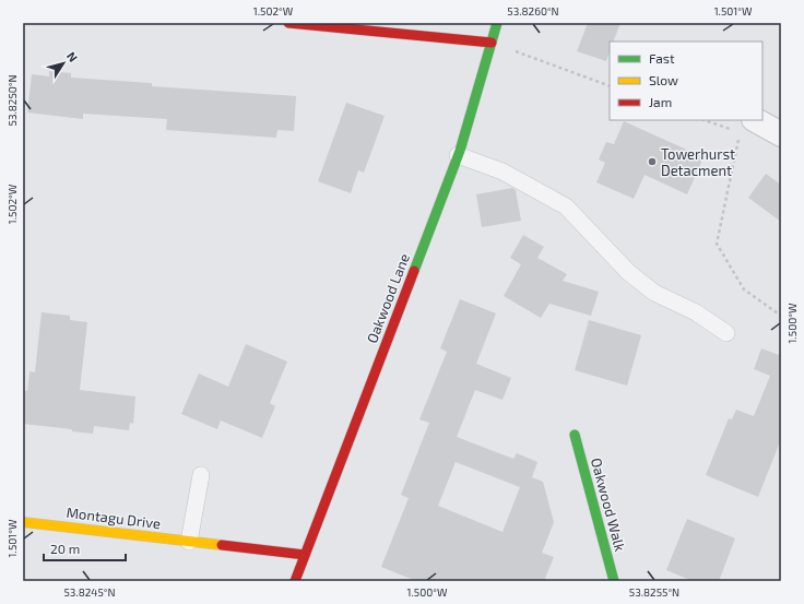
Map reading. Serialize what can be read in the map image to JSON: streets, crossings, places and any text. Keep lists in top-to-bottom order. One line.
{"streets":{"street":["Oakwood Lane","Oakwood Walk","Montagu Drive"]},"crossings":[["Oakwood Lane","Montagu Drive"]],"places":["Towerhurst Detacment"],"legend":["Fast","Slow","Jam"],"scale_bar":"20 m","north":"top right","coordinates":["1.502°W","53.8260°N","1.501°W","53.8250°N","1.500°W","53.8245°N","53.8255°N"]}
